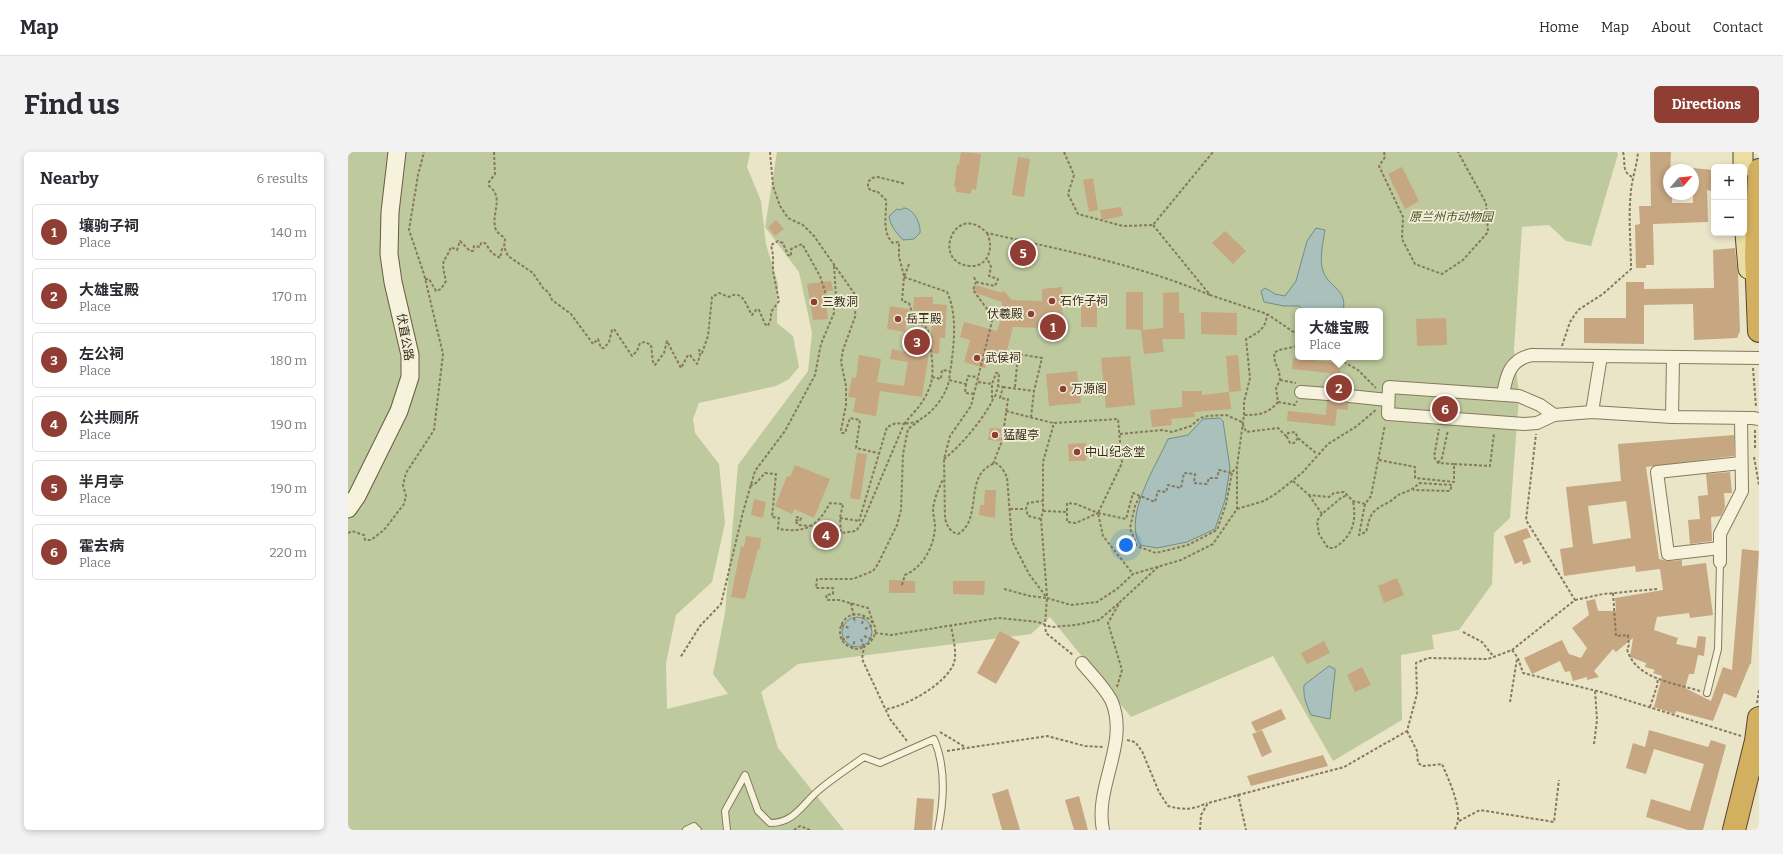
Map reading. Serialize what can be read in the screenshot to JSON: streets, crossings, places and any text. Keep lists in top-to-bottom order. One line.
{"streets":{"main road":["伏直公路"]},"parks":["原兰州市动物园"],"places":["石作子祠","三教洞","伏羲殿","岳王殿","武侯祠","万源阁","猛醒亭","中山纪念堂"],"north":"top right","page":{"header":"Map","nav":["Home","Map","About","Contact"],"buttons":"Directions","title":"Find us","heading":["Nearby","6 results"],"map_buttons":["+","−"],"list":[{"mark":"1","name":"壤驹子祠","note":"Place","value":"140 m"},{"mark":"2","name":"大雄宝殿","note":"Place","value":"170 m"},{"mark":"3","name":"左公祠","note":"Place","value":"180 m"},{"mark":"4","name":"公共厕所","note":"Place","value":"190 m"},{"mark":"5","name":"半月亭","note":"Place","value":"190 m"},{"mark":"6","name":"霍去病","note":"Place","value":"220 m"}],"pins":["5","1","3","2","6","4"],"popup":["大雄宝殿","Place"]}}
